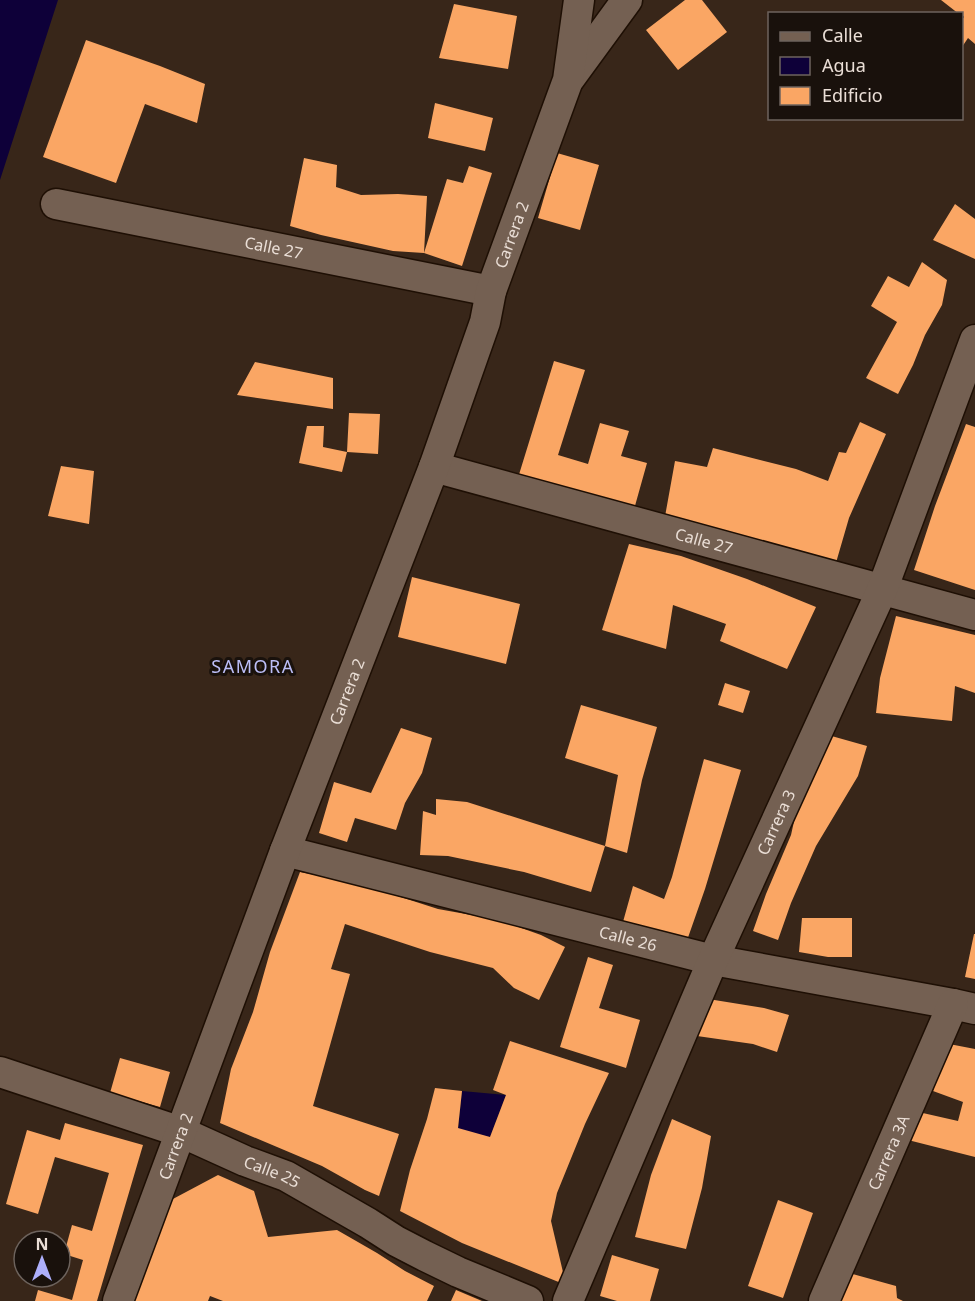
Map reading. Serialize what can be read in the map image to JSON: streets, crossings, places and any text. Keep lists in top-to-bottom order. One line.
{"streets":{"street":["Carrera 2","Calle 27","Carrera 3","Calle 26","Carrera 3A","Calle 25"]},"crossings":[["Carrera 2","Calle 27"],["Carrera 2","Calle 26"],["Carrera 2","Calle 25"],["Calle 27","Carrera 3"],["Carrera 3","Calle 26"],["Calle 26","Carrera 3A"]],"districts":["SAMORA"],"legend":["Calle","Agua","Edificio"],"north":"top"}
